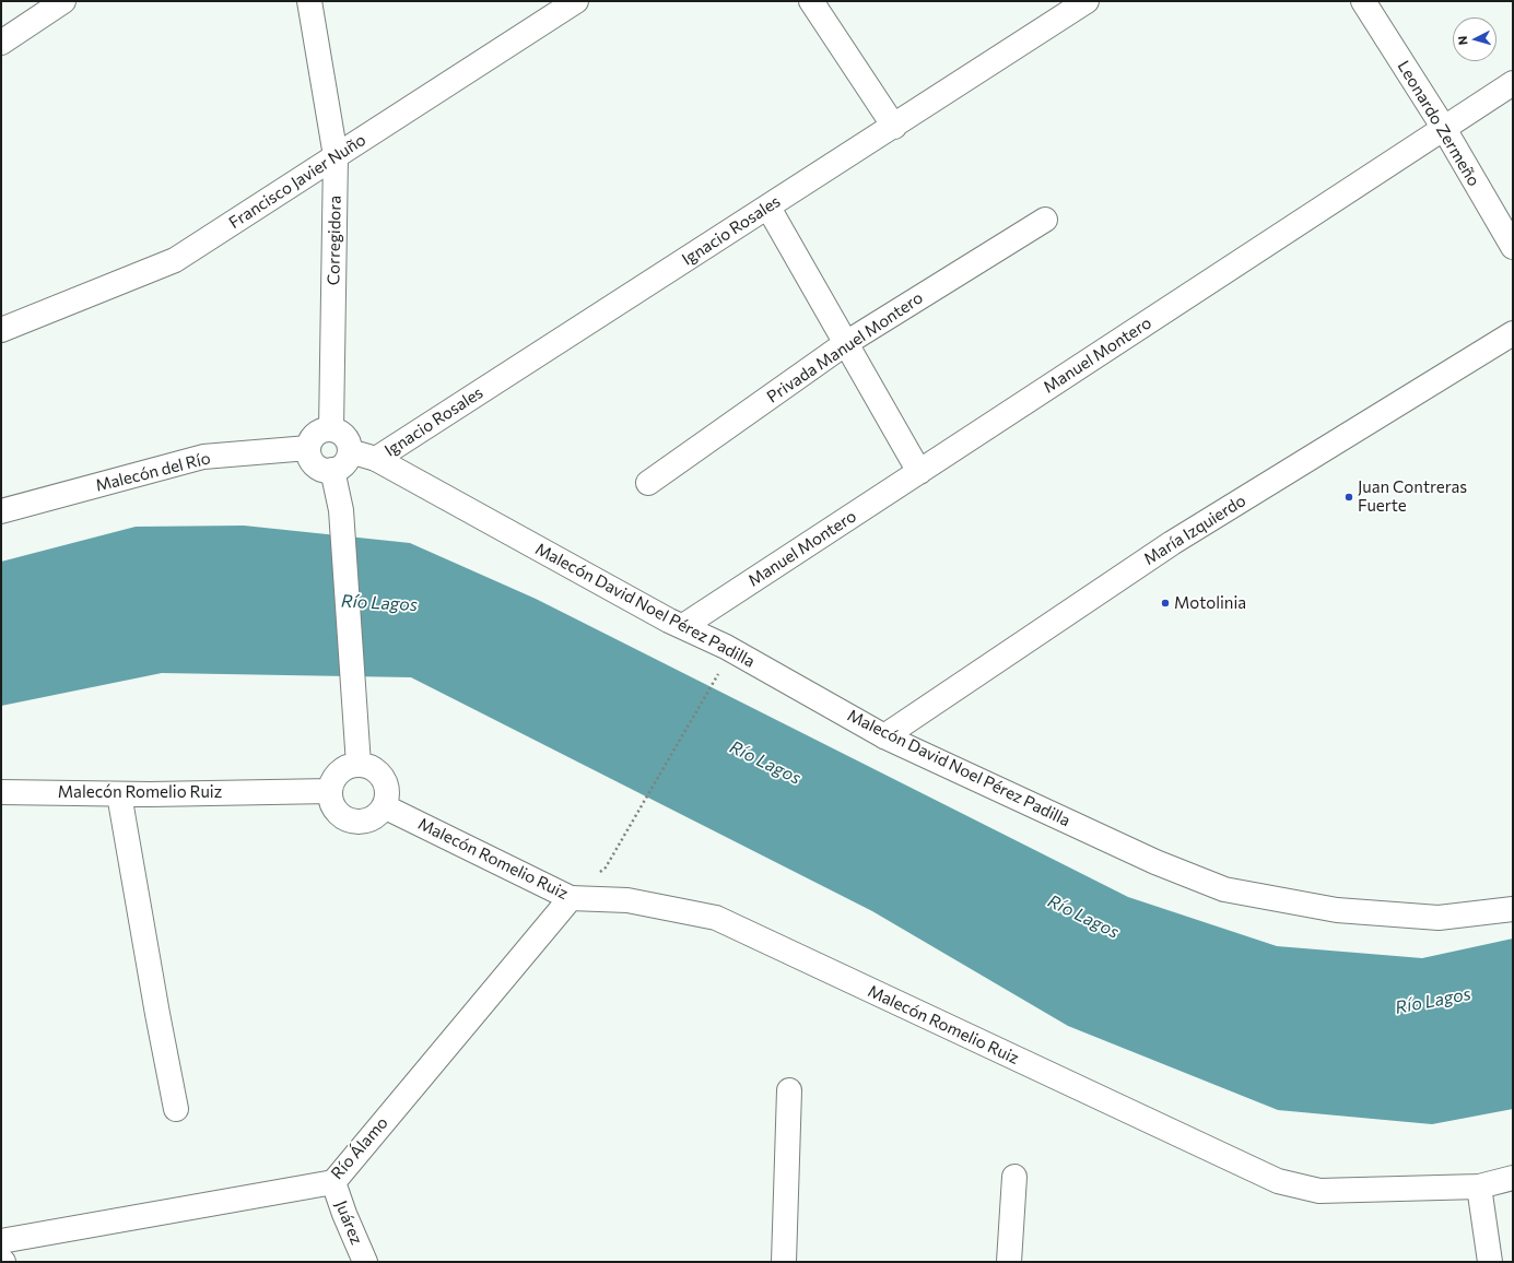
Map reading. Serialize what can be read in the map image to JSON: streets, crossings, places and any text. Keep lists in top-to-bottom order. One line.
{"streets":{"street":["Leonardo Zermeño","Francisco Javier Nuño","Ignacio Rosales","Corregidora","Privada Manuel Montero","Manuel Montero","Malecón del Río","María Izquierdo","Malecón David Noel Pérez Padilla","Malecón Romelio Ruiz","Río Álamo","Juárez"]},"crossings":[["Leonardo Zermeño","Manuel Montero"],["Francisco Javier Nuño","Corregidora"],["Ignacio Rosales","Malecón David Noel Pérez Padilla"],["Corregidora","Malecón del Río"],["Corregidora","Malecón David Noel Pérez Padilla"],["Manuel Montero","Malecón David Noel Pérez Padilla"],["Malecón del Río","Malecón David Noel Pérez Padilla"],["María Izquierdo","Malecón David Noel Pérez Padilla"],["Malecón Romelio Ruiz","Río Álamo"],["Río Álamo","Juárez"]],"water":["Río Lagos"],"places":["Juan Contreras Fuerte","Motolinia"],"north":"left"}
